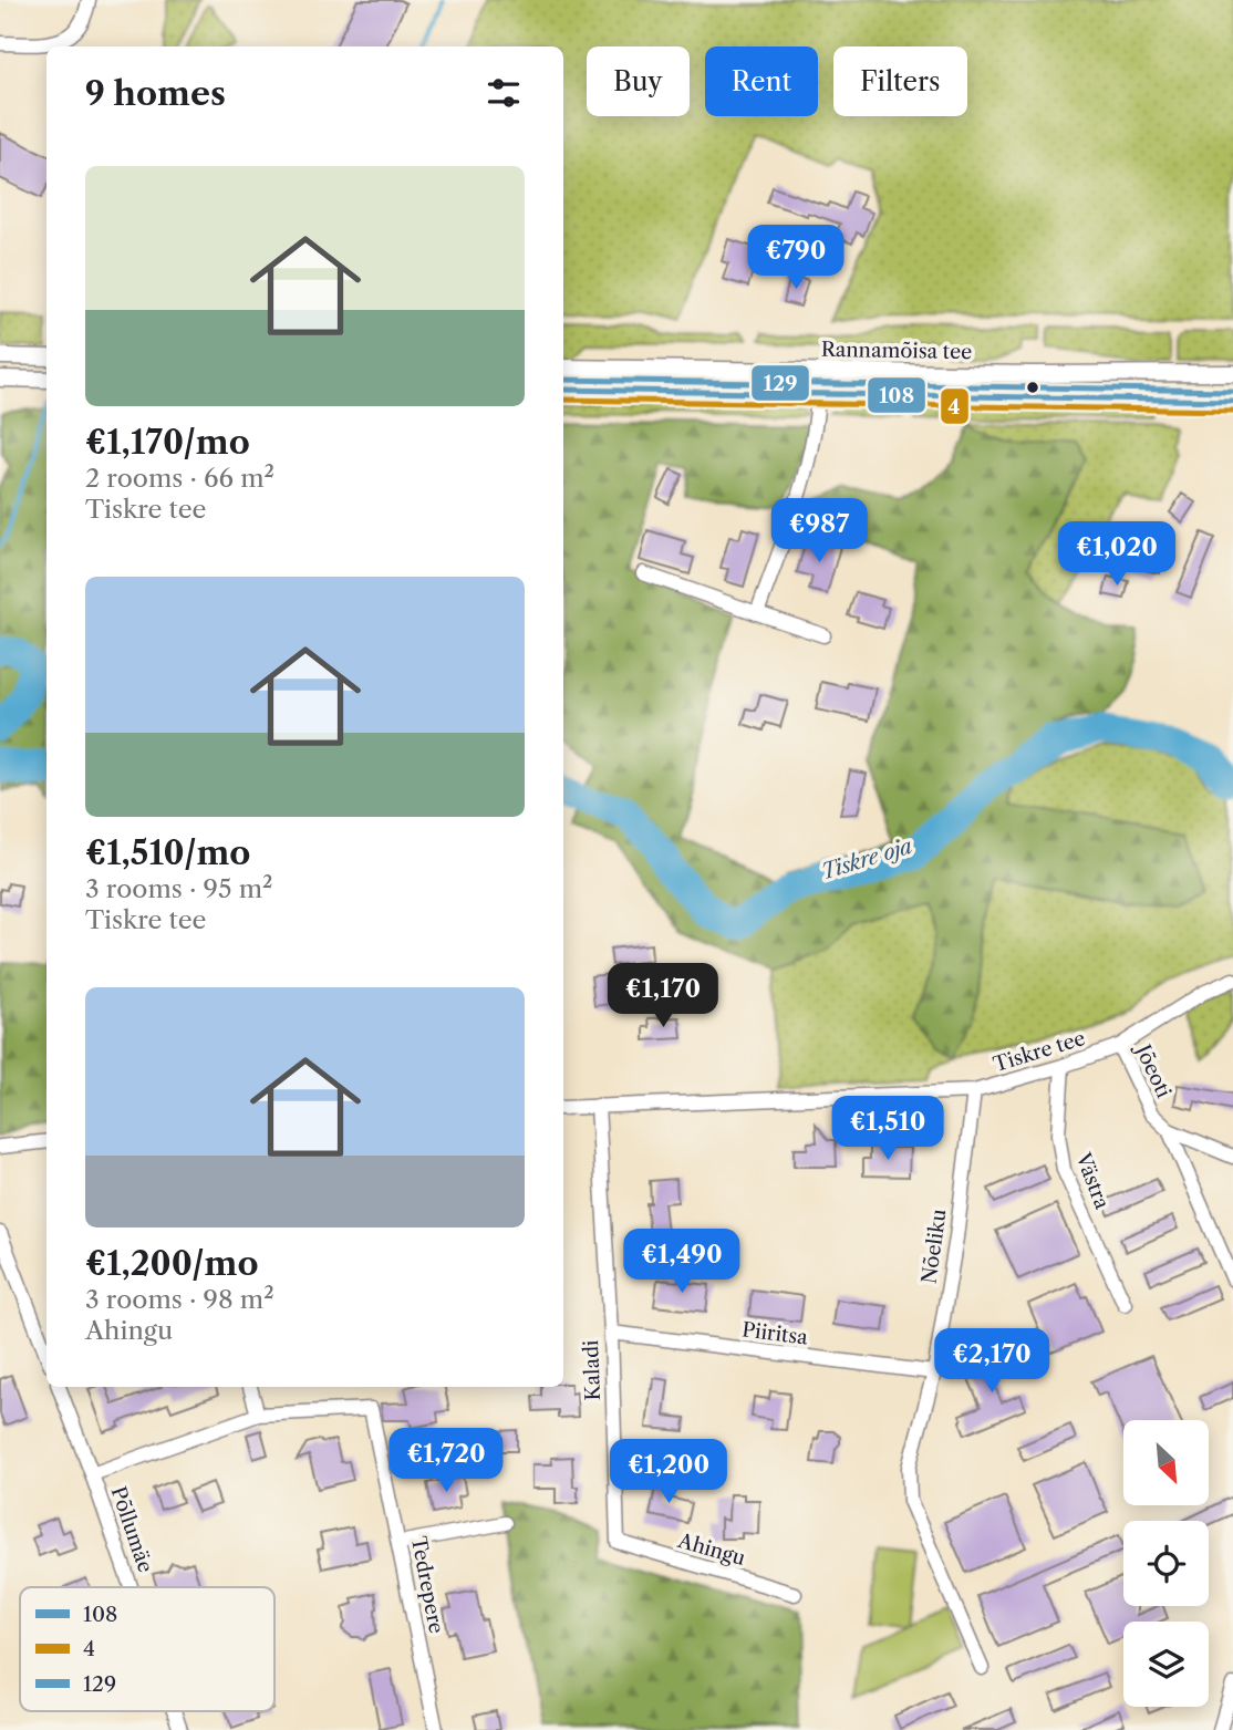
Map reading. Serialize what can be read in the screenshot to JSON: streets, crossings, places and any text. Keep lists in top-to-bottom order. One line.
{"streets":{"street":["Rannamõisa tee","Tiskre tee","Jõeoti","Västra","Nõeliku","Piiritsa","Kaladi","Põllumäe","Ahingu","Tedrepere"]},"crossings":[["Tiskre tee","Jõeoti"],["Tiskre tee","Västra"],["Tiskre tee","Nõeliku"],["Tiskre tee","Kaladi"],["Nõeliku","Piiritsa"],["Piiritsa","Kaladi"],["Kaladi","Ahingu"],["Põllumäe","Tedrepere"]],"water":["Tiskre oja"],"lines":["transit line 129","transit line 108","transit line 4"],"legend":["108","4","129"],"north":"bottom right","page":{"chip":["Buy","Rent","Filters"],"heading":"9 homes","list":[{"name":"€1,170/mo","note":"2 rooms · 66 m² · Tiskre tee"},{"name":"€1,510/mo","note":"3 rooms · 95 m² · Tiskre tee"},{"name":"€1,200/mo","note":"3 rooms · 98 m² · Ahingu"}],"price":["€790","€987","€1,020","€1,170","€1,510","€1,490","€2,170","€1,720","€1,200"]}}
